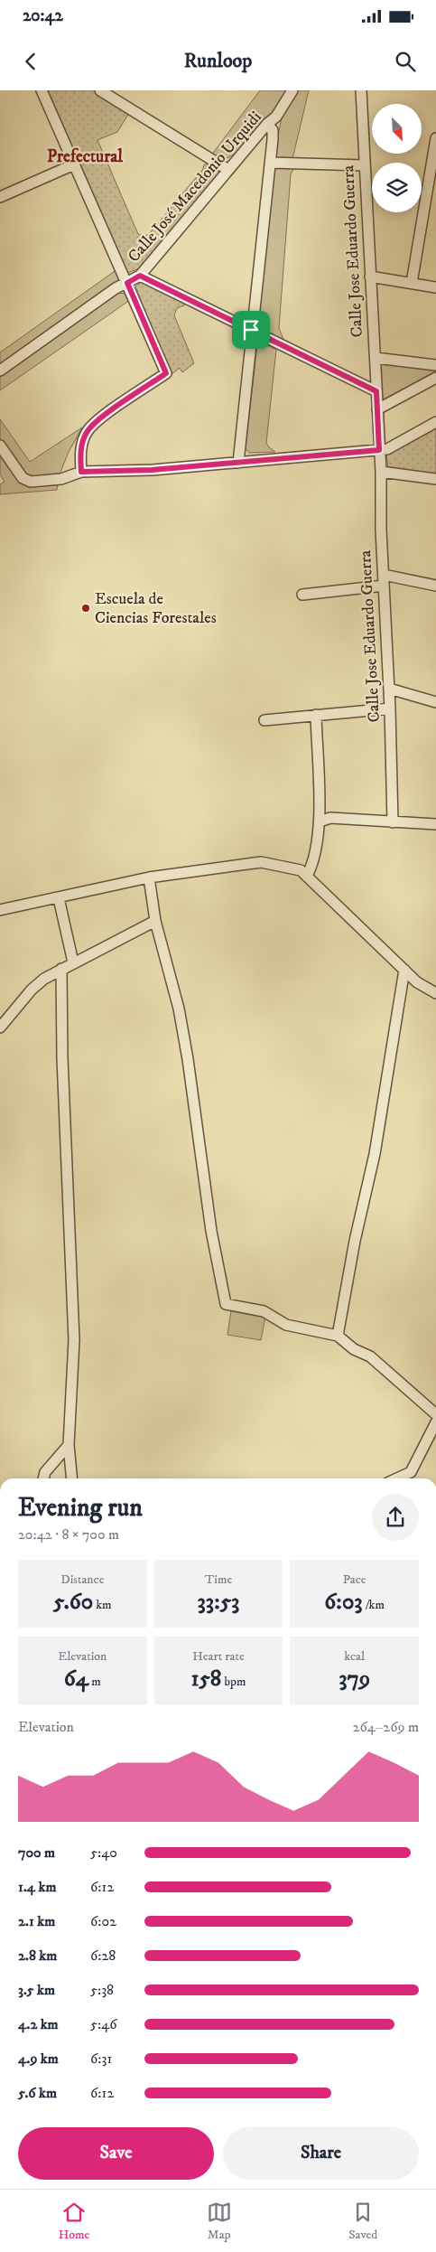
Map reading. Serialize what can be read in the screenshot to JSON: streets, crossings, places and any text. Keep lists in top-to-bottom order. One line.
{"streets":{"street":["Calle José Macedonio Urquidi","Calle Jose Eduardo Guerra"]},"districts":["Prefectural"],"places":["Escuela de Ciencias Forestales"],"north":"bottom right","page":{"status":"20:42","header":"Runloop","heading":["Evening run","20:42 · 8 × 700 m"],"stats":[["Distance","5.60 km"],["Time","33:53"],["Pace","6:03 /km"],["Elevation","64 m"],["Heart rate","158 bpm"],["kcal","379"]],"chart":["Elevation","264–269 m"],"list":[{"name":"700 m","note":"5:40"},{"name":"1.4 km","note":"6:12"},{"name":"2.1 km","note":"6:02"},{"name":"2.8 km","note":"6:28"},{"name":"3.5 km","note":"5:38"},{"name":"4.2 km","note":"5:46"},{"name":"4.9 km","note":"6:31"},{"name":"5.6 km","note":"6:12"}],"buttons":["Save","Share"],"tabs":["Home","Map","Saved"]}}
